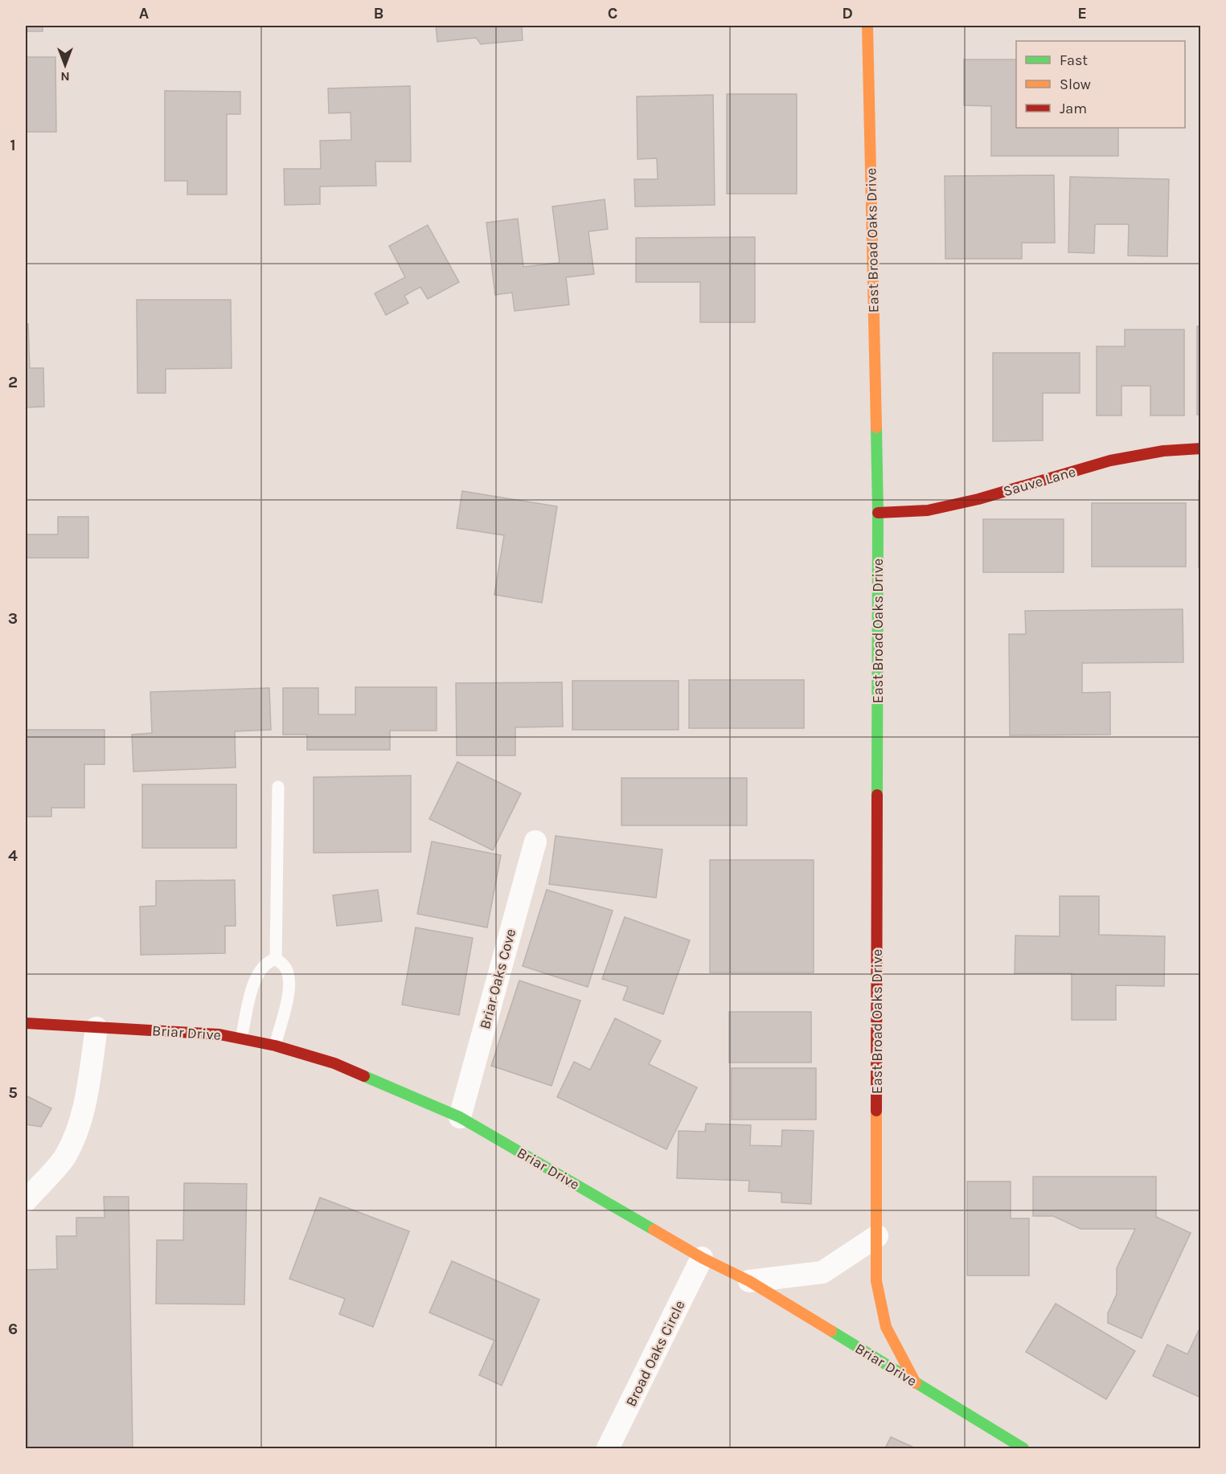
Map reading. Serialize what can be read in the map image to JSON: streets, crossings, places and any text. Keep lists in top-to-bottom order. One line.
{"streets":{"street":["East Broad Oaks Drive","Sauve Lane","Briar Oaks Cove","Briar Drive","Broad Oaks Circle"]},"crossings":[["East Broad Oaks Drive","Sauve Lane"],["East Broad Oaks Drive","Briar Drive"],["Briar Oaks Cove","Briar Drive"],["Briar Drive","Broad Oaks Circle"]],"legend":["Fast","Slow","Jam"],"north":"bottom","grid":{"columns":["A","B","C","D","E"],"rows":["1","2","3","4","5","6"]}}
